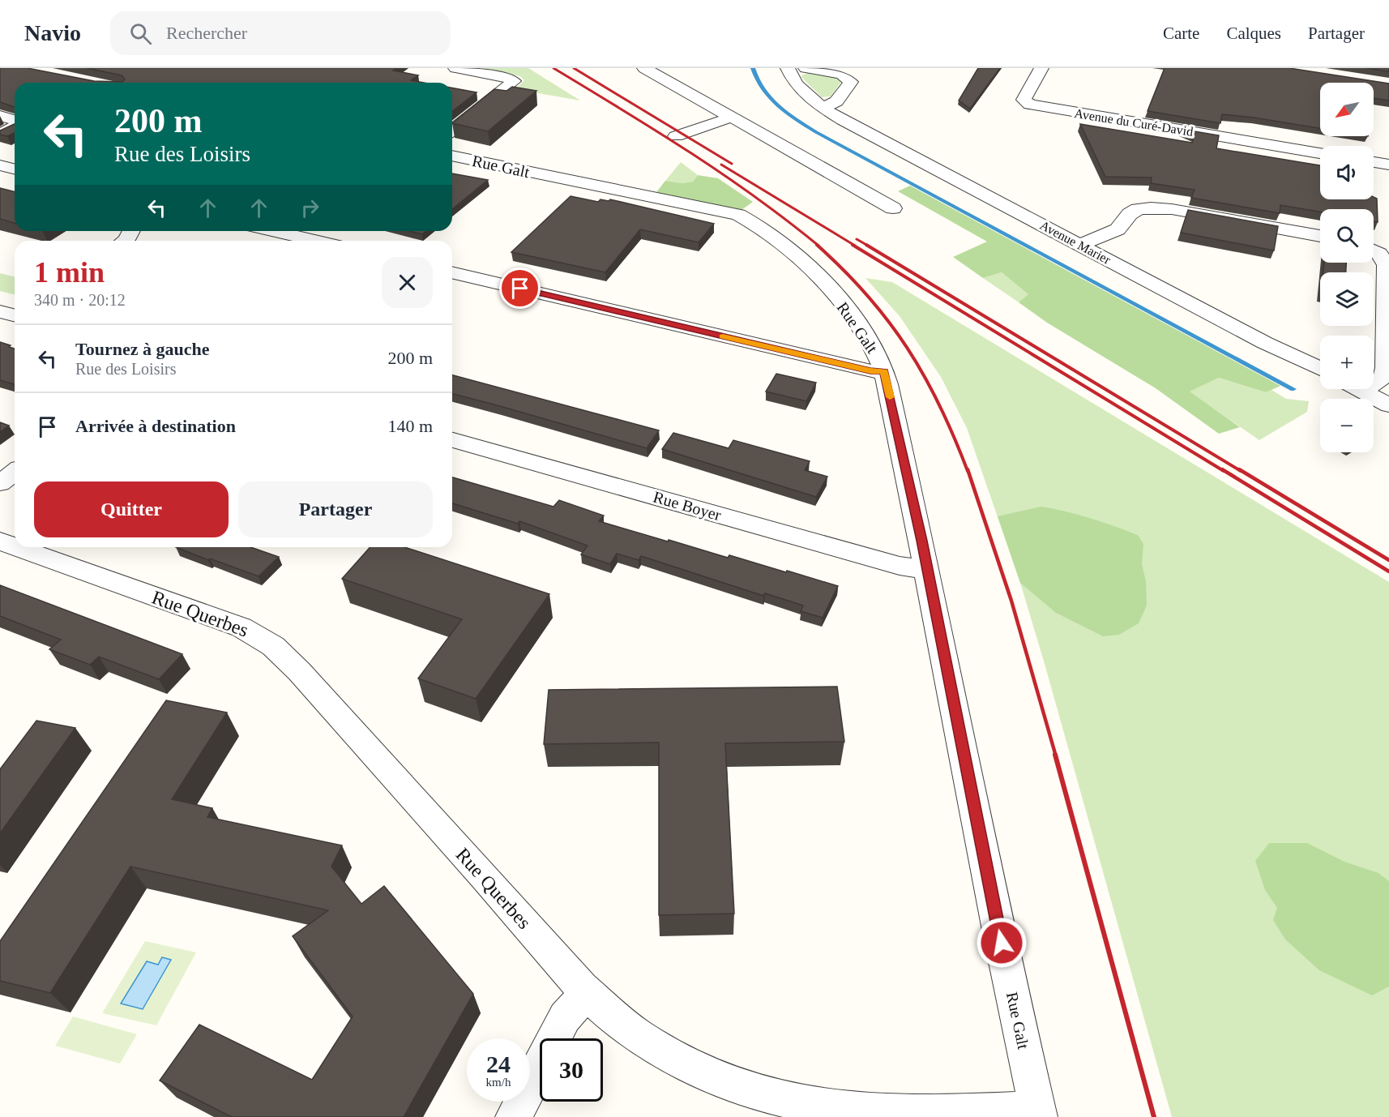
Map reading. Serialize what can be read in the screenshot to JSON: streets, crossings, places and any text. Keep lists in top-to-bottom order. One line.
{"streets":{"street":["Avenue du Curé-David","Rue Galt","Avenue Marier","Rue Boyer","Rue Querbes"]},"crossings":[["Rue Galt","Rue Boyer"],["Rue Galt","Rue Querbes"]],"north":"bottom left","page":{"header":"Navio","search":"Rechercher","nav":["Carte","Calques","Partager"],"map_buttons":["+","−"],"turn":["200 m","Rue des Loisirs"],"heading":["1 min","340 m · 20:12"],"list":[{"name":"Tournez à gauche","note":"Rue des Loisirs","value":"200 m"},{"name":"Arrivée à destination","value":"140 m"}],"buttons":["Quitter","Partager"],"speed":"24 km/h","limit":"30"}}
